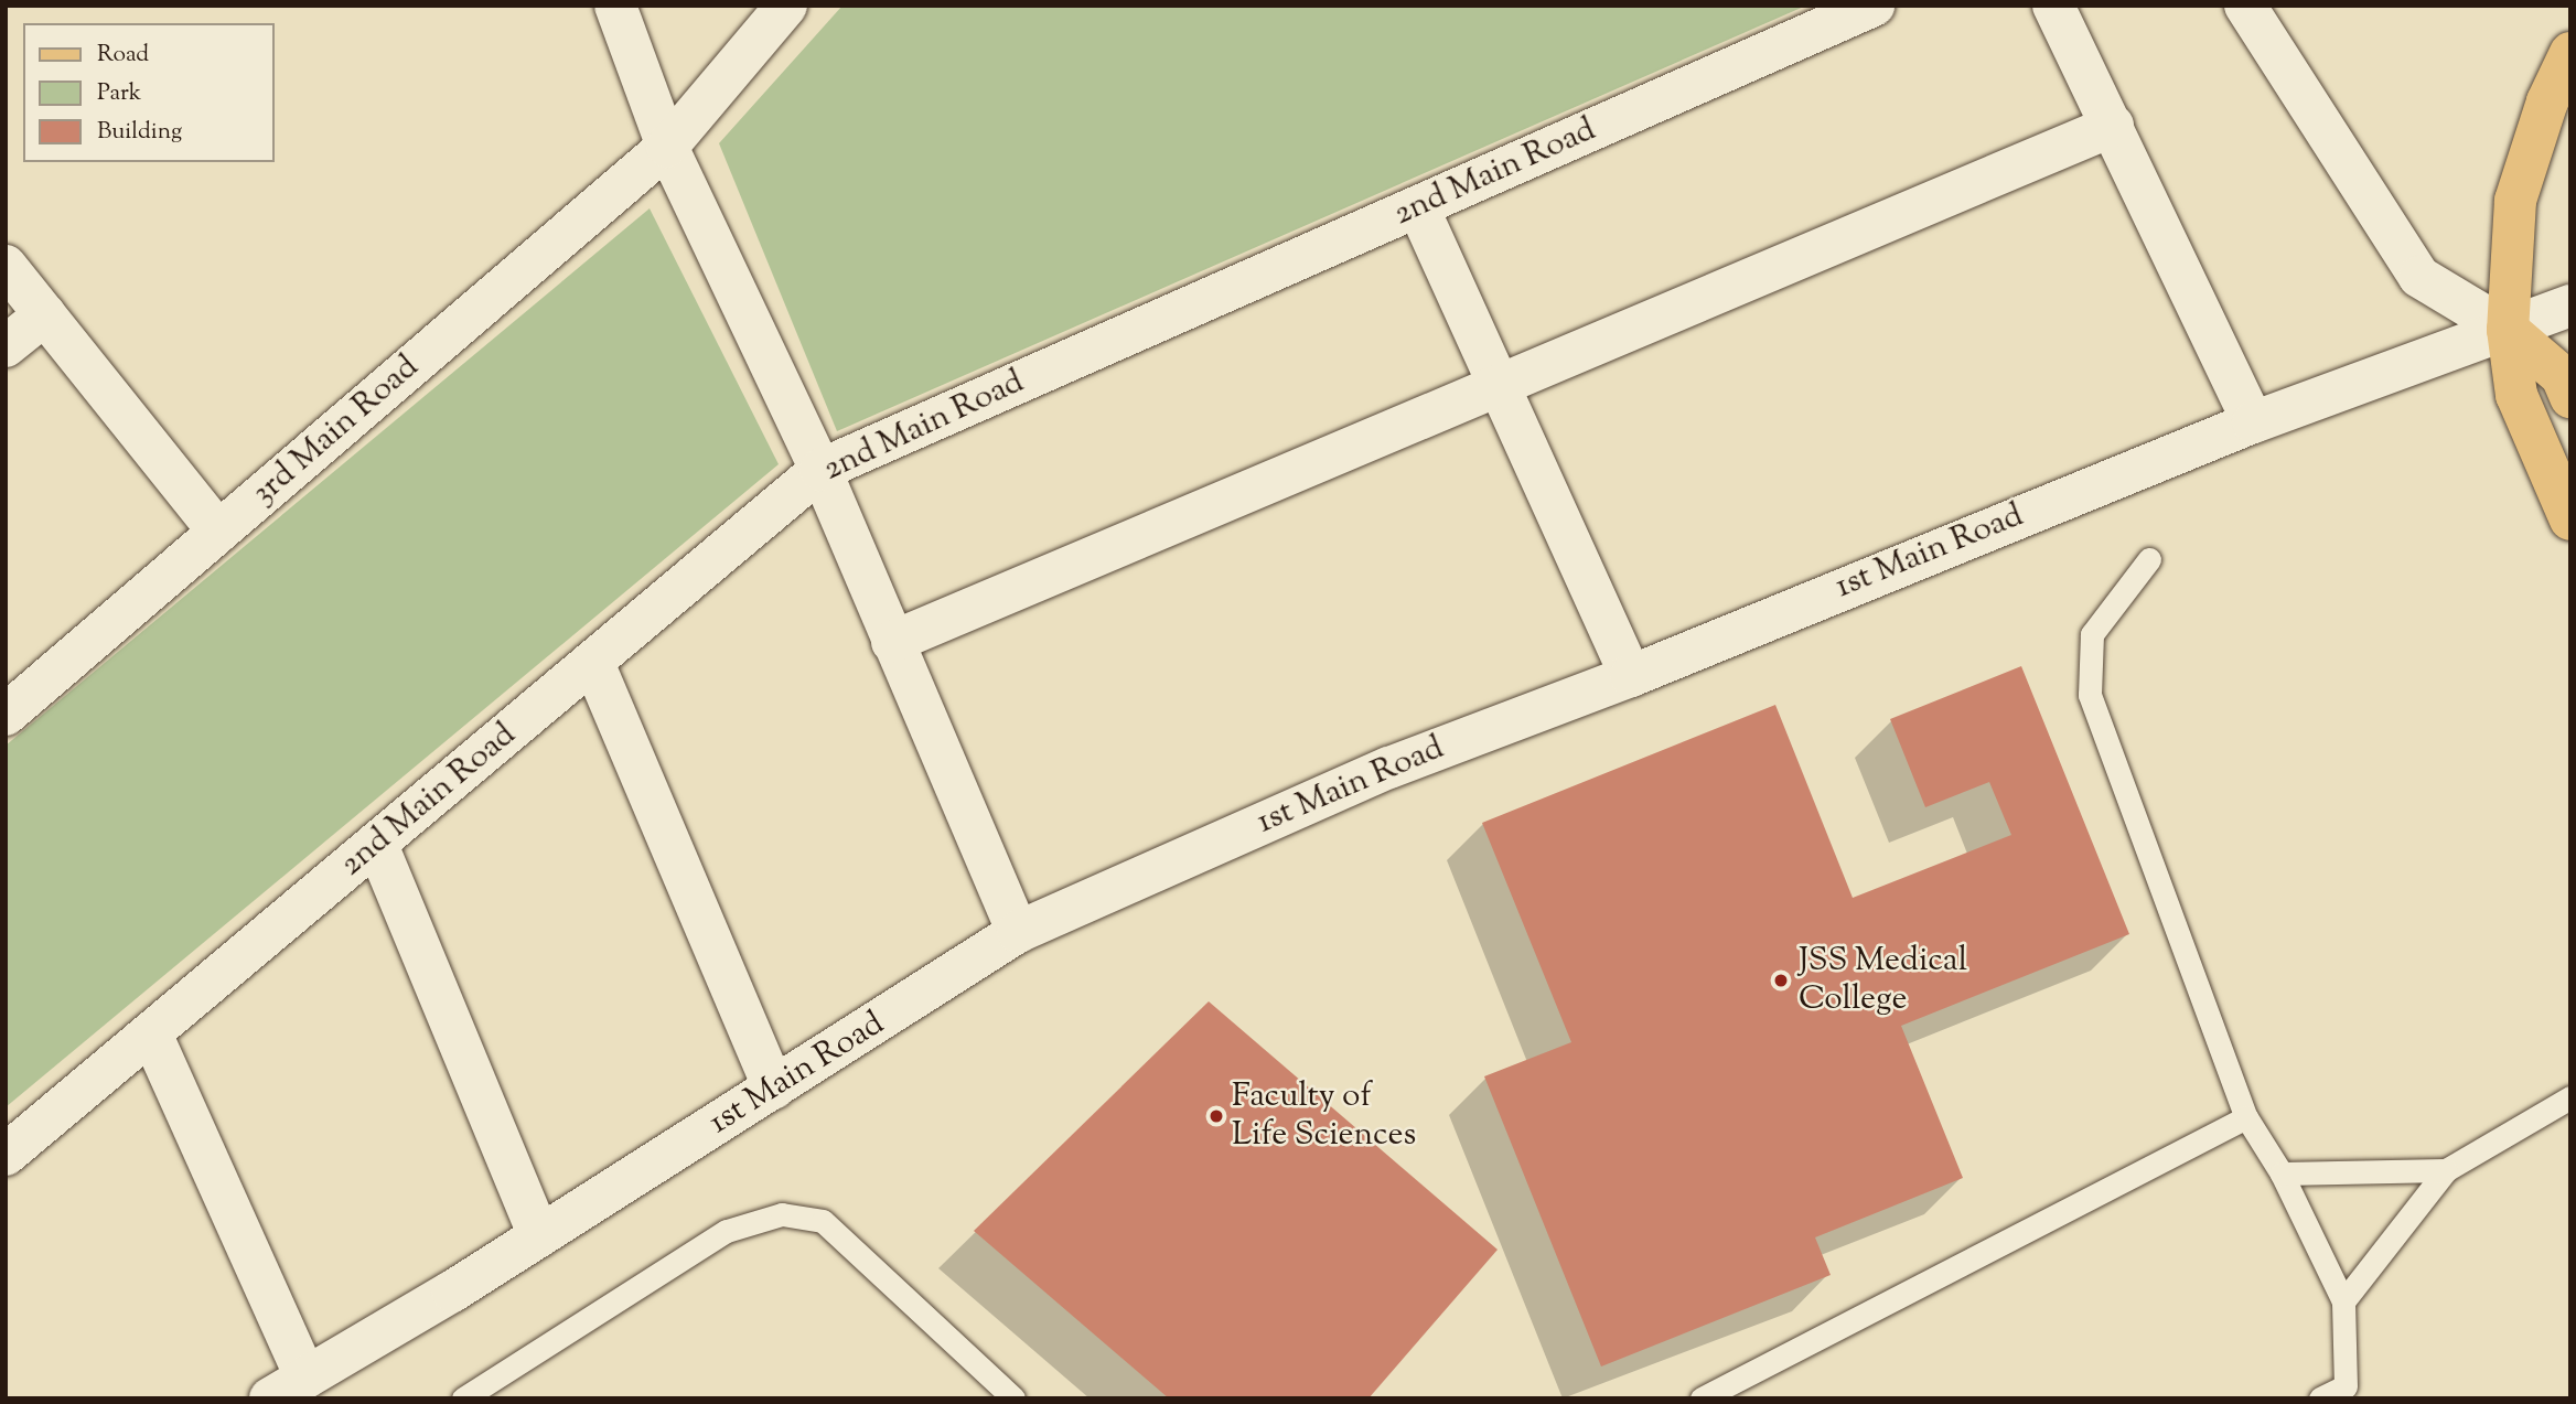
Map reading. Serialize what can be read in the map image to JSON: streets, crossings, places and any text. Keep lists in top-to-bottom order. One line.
{"streets":{"street":["2nd Main Road","3rd Main Road","1st Main Road"]},"places":["JSS Medical College","Faculty of Life Sciences"],"legend":["Road","Park","Building"]}
